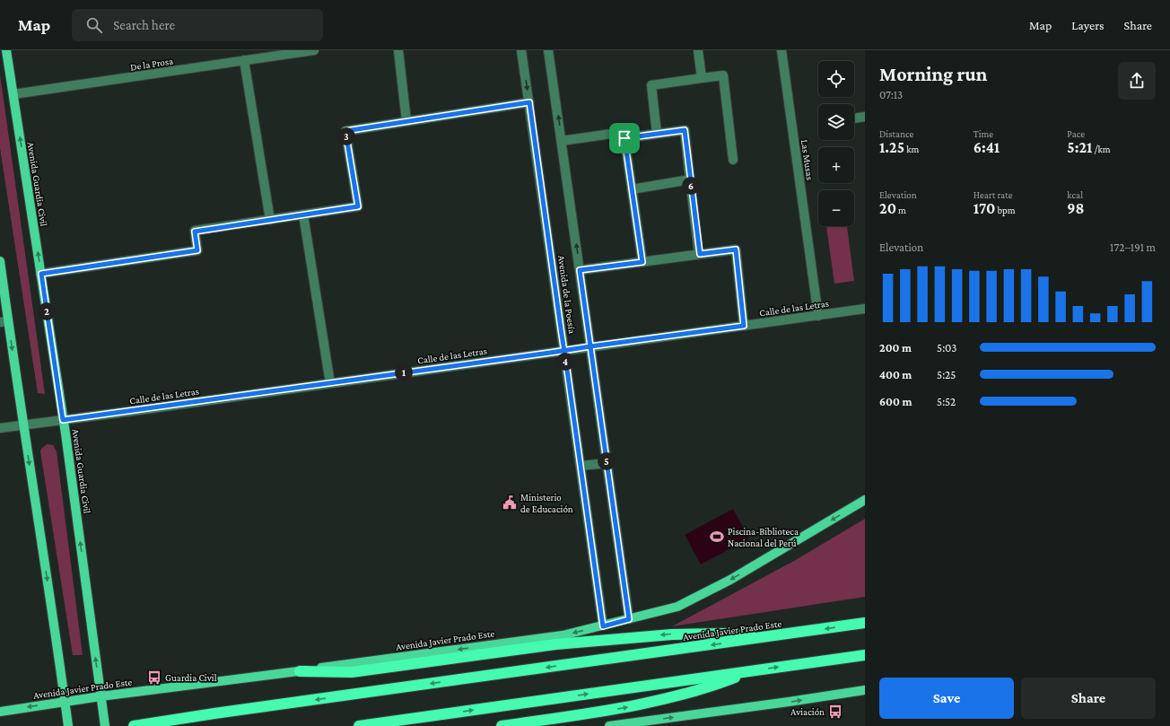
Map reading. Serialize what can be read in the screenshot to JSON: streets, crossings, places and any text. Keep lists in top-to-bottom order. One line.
{"streets":{"highway":["Avenida Javier Prado Este"],"main road":["Avenida Guardia Civil"],"street":["De la Prosa","Las Musas","Avenida de la Poesía","Calle de las Letras"]},"crossings":[["De la Prosa","Avenida Guardia Civil"],["Las Musas","Calle de las Letras"],["Avenida Guardia Civil","Calle de las Letras"],["Avenida Guardia Civil","Avenida Javier Prado Este"],["Avenida de la Poesía","Calle de las Letras"],["Avenida de la Poesía","Avenida Javier Prado Este"]],"places":{"public building":["Ministerio de Educación"],"sports":["Piscina-Biblioteca Nacional del Perú"],"bus stop":["Guardia Civil","Aviación"]},"page":{"header":"Map","search":"Search here","nav":["Map","Layers","Share"],"heading":["Morning run","07:13"],"map_buttons":["+","−"],"stats":[["Distance","1.25 km"],["Time","6:41"],["Pace","5:21 /km"],["Elevation","20 m"],["Heart rate","170 bpm"],["kcal","98"]],"pins":["3","6","2","4","1","5"],"chart":["Elevation","172–191 m"],"list":[{"name":"200 m","note":"5:03"},{"name":"400 m","note":"5:25"},{"name":"600 m","note":"5:52"}],"buttons":["Save","Share"]}}
